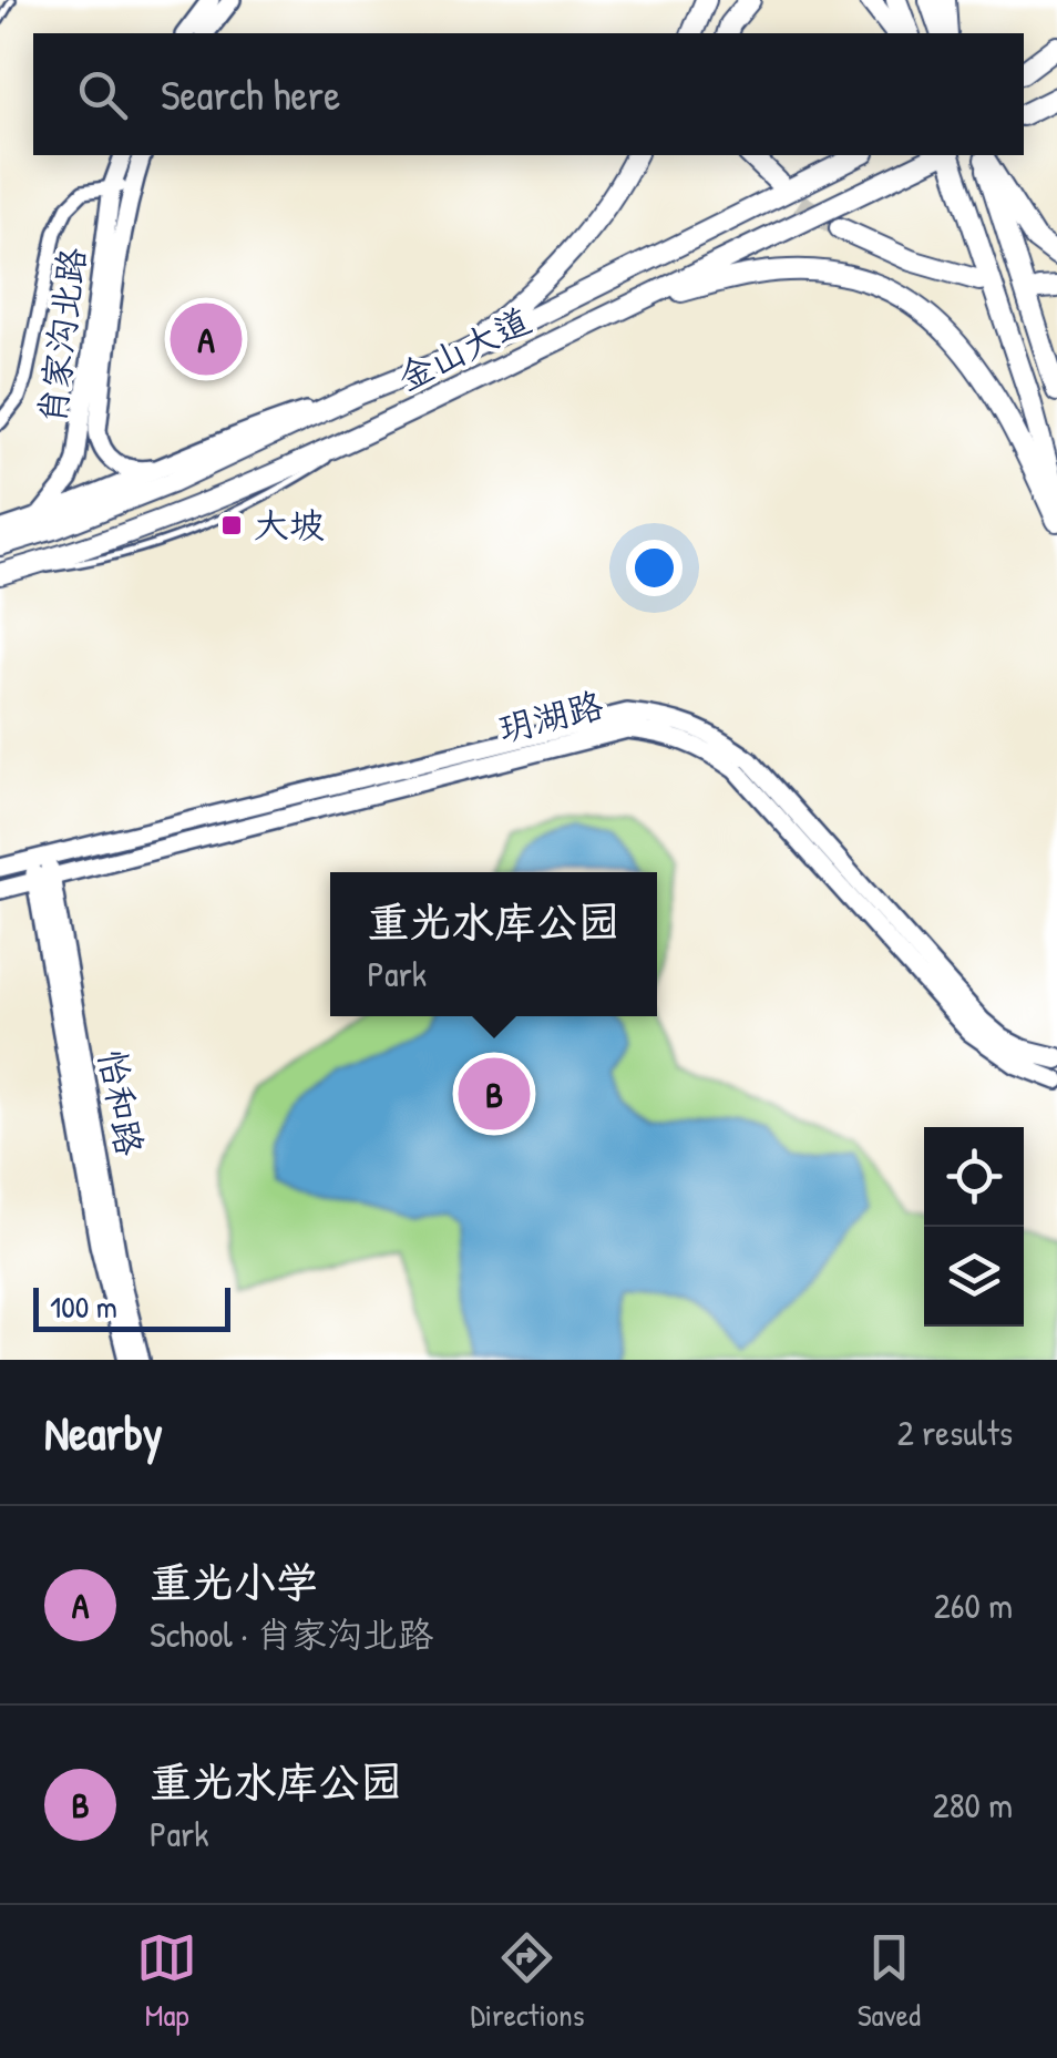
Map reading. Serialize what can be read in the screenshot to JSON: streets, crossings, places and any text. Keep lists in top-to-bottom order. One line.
{"streets":{"main road":["肖家沟北路","金山大道","玥湖路","怡和路"]},"crossings":[["玥湖路","怡和路"]],"places":{"transit":["大坡"]},"scale_bar":"100 m","page":{"search":"Search here","pins":["A","B"],"popup":["重光水库公园","Park"],"scale":"100 m","heading":["Nearby","2 results"],"list":[{"mark":"A","name":"重光小学","note":"School · 肖家沟北路","value":"260 m"},{"mark":"B","name":"重光水库公园","note":"Park","value":"280 m"}],"nav":["Map","Directions","Saved"]}}
